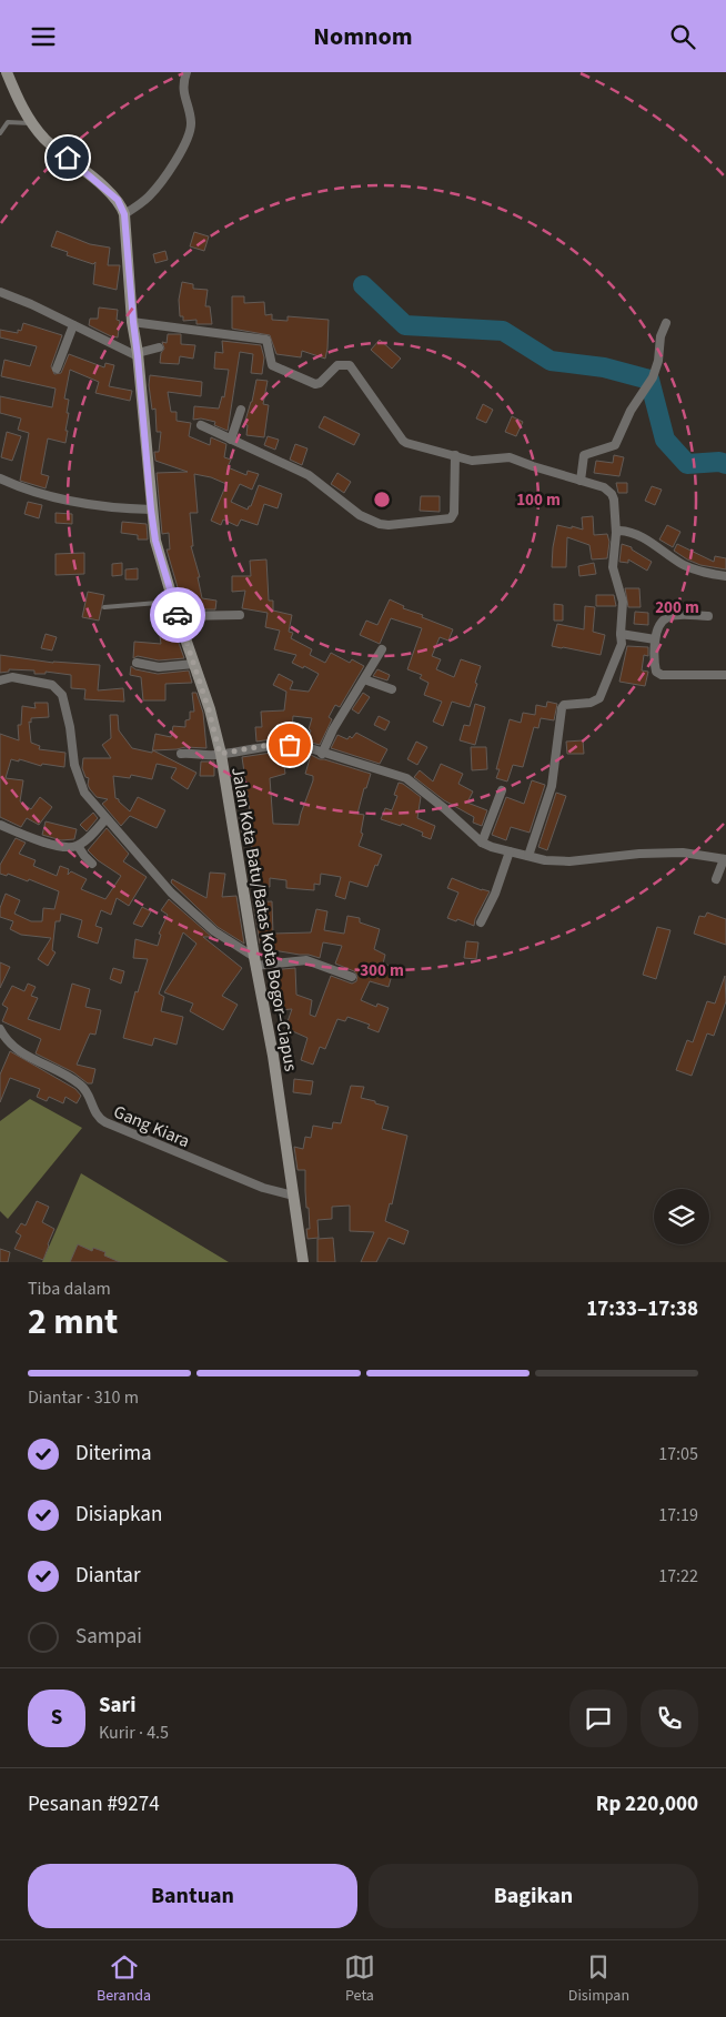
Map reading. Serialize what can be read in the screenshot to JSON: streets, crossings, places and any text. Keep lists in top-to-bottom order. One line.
{"streets":{"main road":["Jalan Kota Batu/Batas Kota Bogor–Ciapus"],"street":["Gang Kiara"]},"crossings":[["Jalan Kota Batu/Batas Kota Bogor–Ciapus","Gang Kiara"]],"page":{"header":"Nomnom","heading":["2 mnt","Tiba dalam","17:33–17:38"],"panel":["Sari","Kurir · 4.5","Pesanan #9274","Rp 220,000"],"bar":"Diantar · 310 m","list":[["Diterima","17:05"],["Disiapkan","17:19"],["Diantar","17:22"],"Sampai"],"round":"S","buttons":["Bantuan","Bagikan"],"tabs":["Beranda","Peta","Disimpan"]},"rings":["100 m","200 m","300 m"]}
